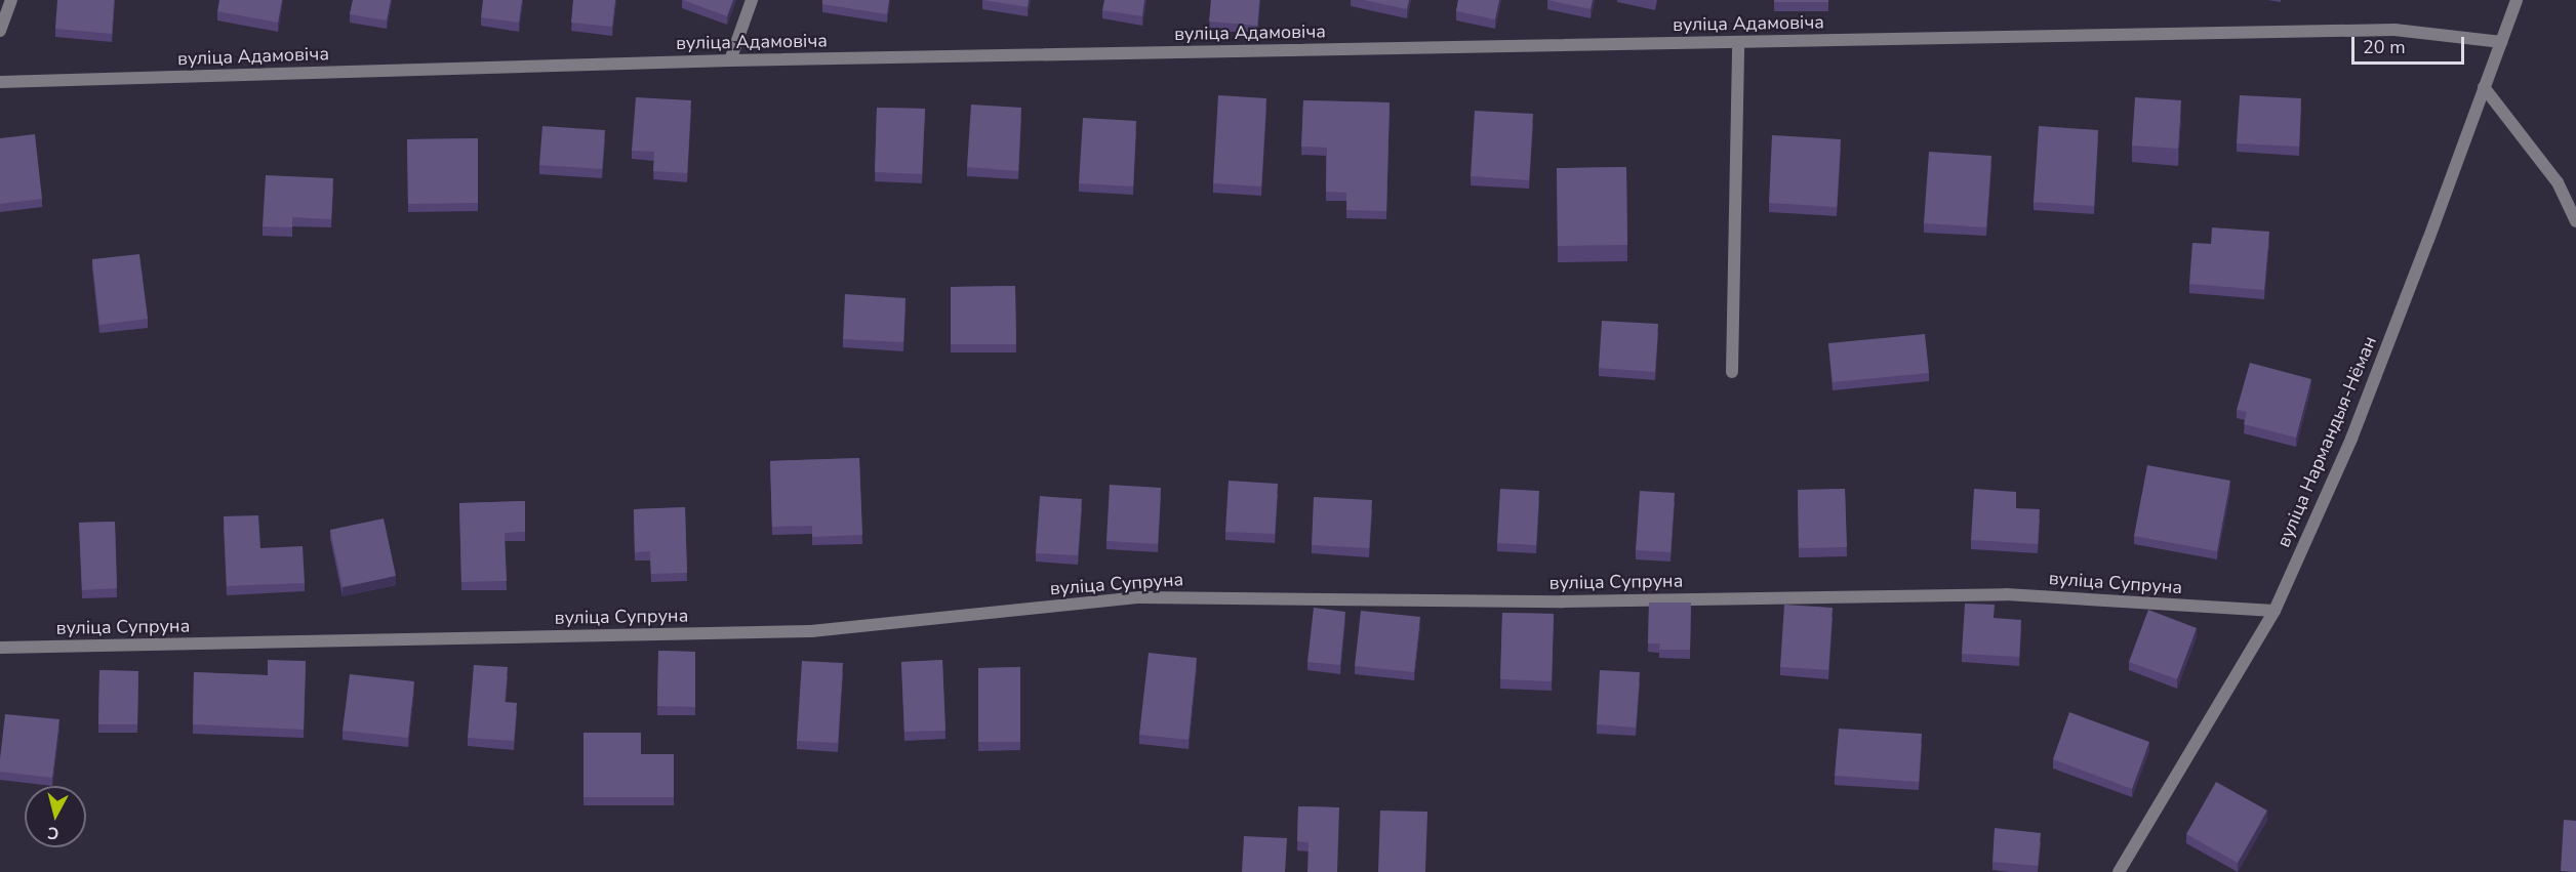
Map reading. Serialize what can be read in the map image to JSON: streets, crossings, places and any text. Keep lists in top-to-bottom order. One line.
{"streets":{"street":["вуліца Адамовіча","вуліца Нармандыя-Нёман","вуліца Супруна"]},"crossings":[["вуліца Адамовіча","вуліца Нармандыя-Нёман"],["вуліца Нармандыя-Нёман","вуліца Супруна"]],"scale_bar":"20 m","north":"bottom"}
